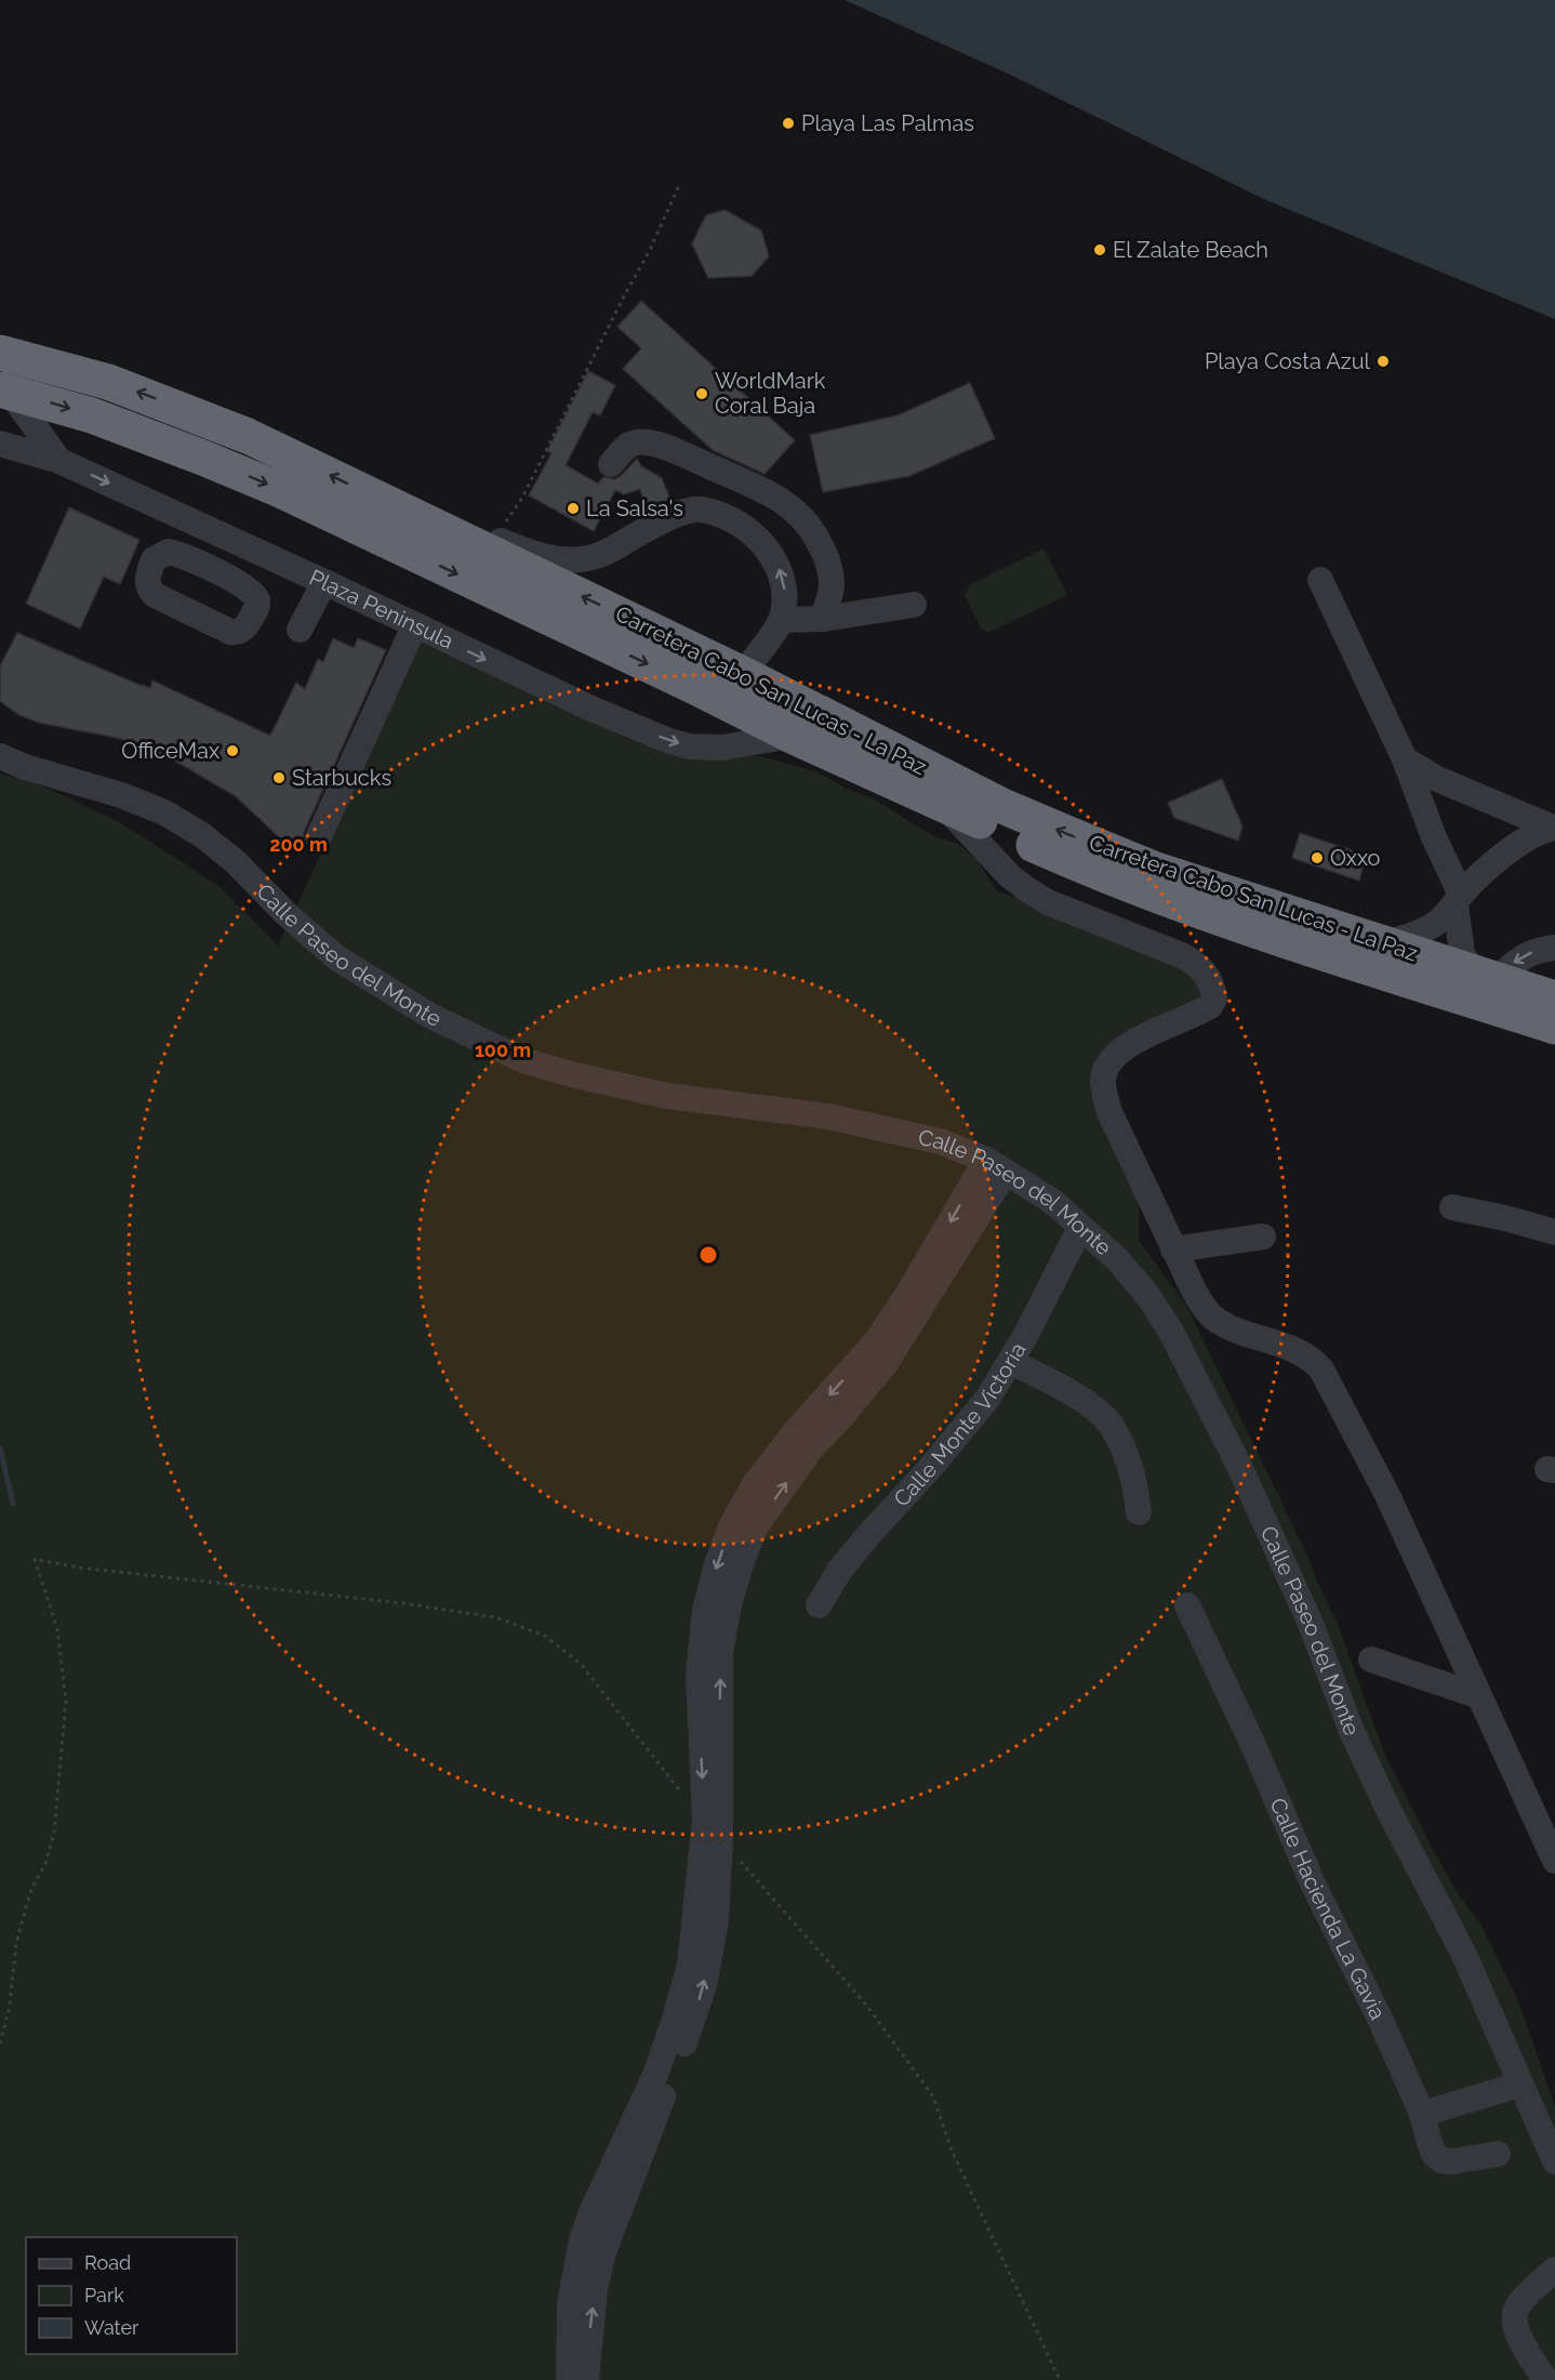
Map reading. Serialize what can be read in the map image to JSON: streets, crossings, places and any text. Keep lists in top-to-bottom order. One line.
{"streets":{"highway":["Carretera Cabo San Lucas - La Paz"],"street":["Plaza Peninsula","Calle Paseo del Monte","Calle Monte Victoria","Calle Hacienda La Gavia"]},"crossings":[["Plaza Peninsula","Carretera Cabo San Lucas - La Paz"],["Calle Paseo del Monte","Calle Monte Victoria"]],"one_way":["Plaza Peninsula"],"places":["Playa Las Palmas","El Zalate Beach","Playa Costa Azul","WorldMark Coral Baja","La Salsa's","OfficeMax","Starbucks","Oxxo"],"legend":["Road","Park","Water"],"rings":["200 m","100 m"]}
